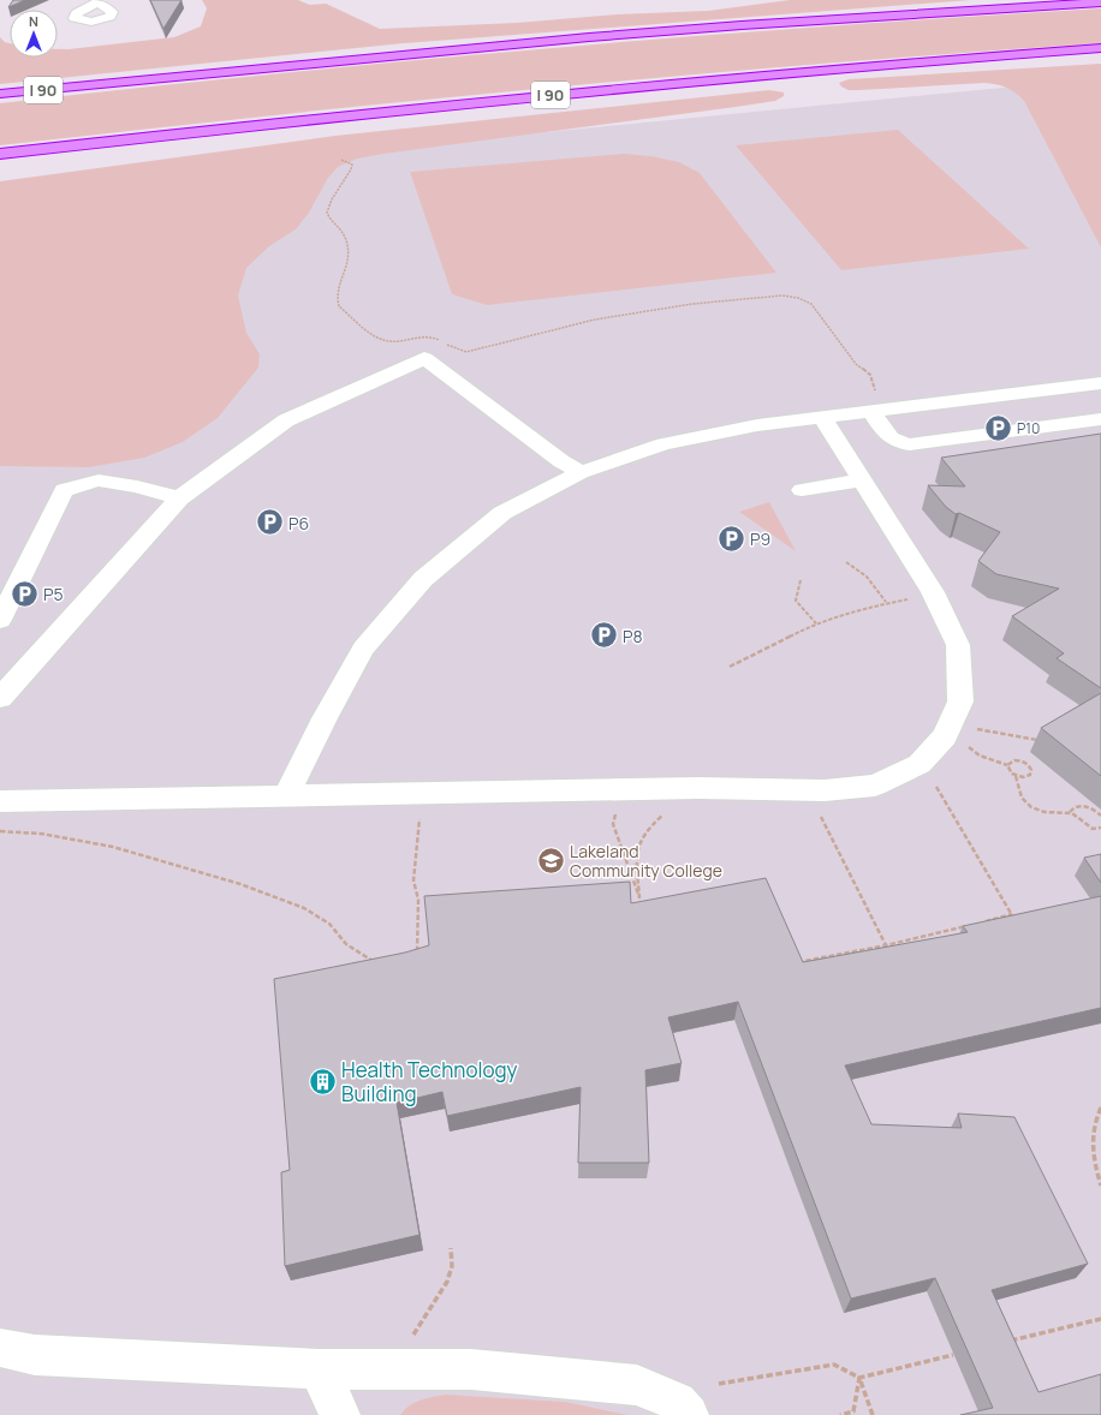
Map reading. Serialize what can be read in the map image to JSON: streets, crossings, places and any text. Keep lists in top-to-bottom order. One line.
{"streets":{"highway":["I 90"]},"places":{"parking":["P10","P6","P9","P5","P8"],"school or university":["Lakeland Community College"],"building":["Health Technology Building"]},"north":"top"}
